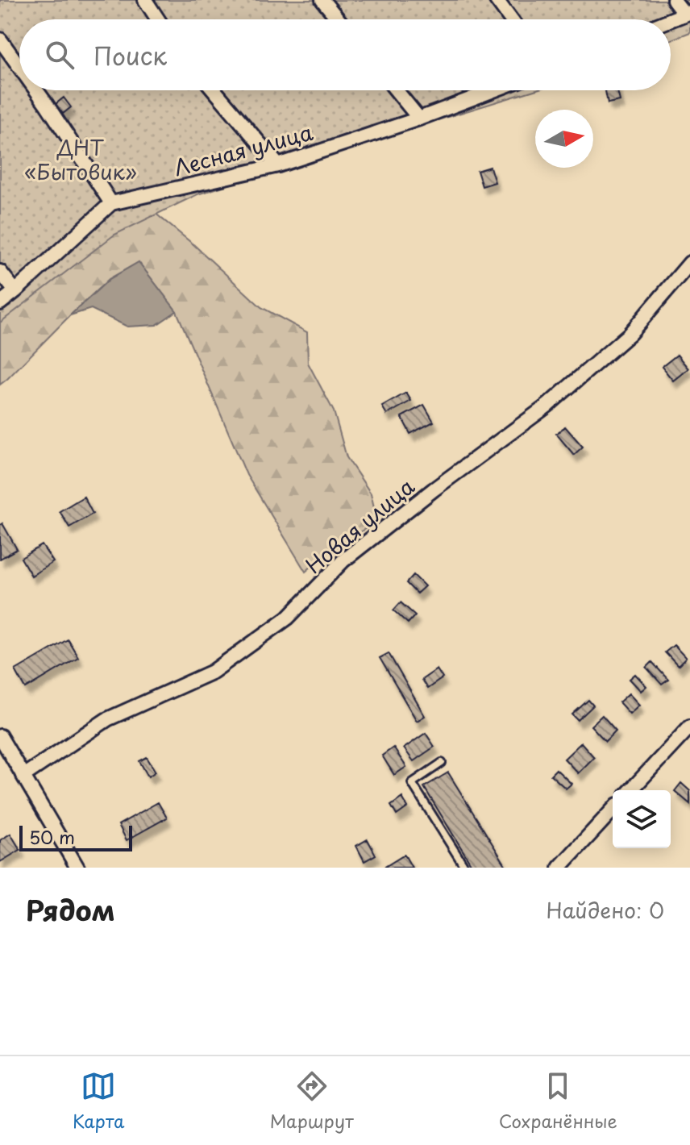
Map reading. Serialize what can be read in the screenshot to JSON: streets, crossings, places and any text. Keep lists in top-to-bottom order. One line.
{"streets":{"street":["Лесная улица","Новая улица"]},"parks":["ДНТ «Бытовик»"],"scale_bar":"50 m","north":"right","page":{"search":"Поиск","scale":"50 m","heading":["Рядом","Найдено: 0"],"nav":["Карта","Маршрут","Сохранённые"]}}
